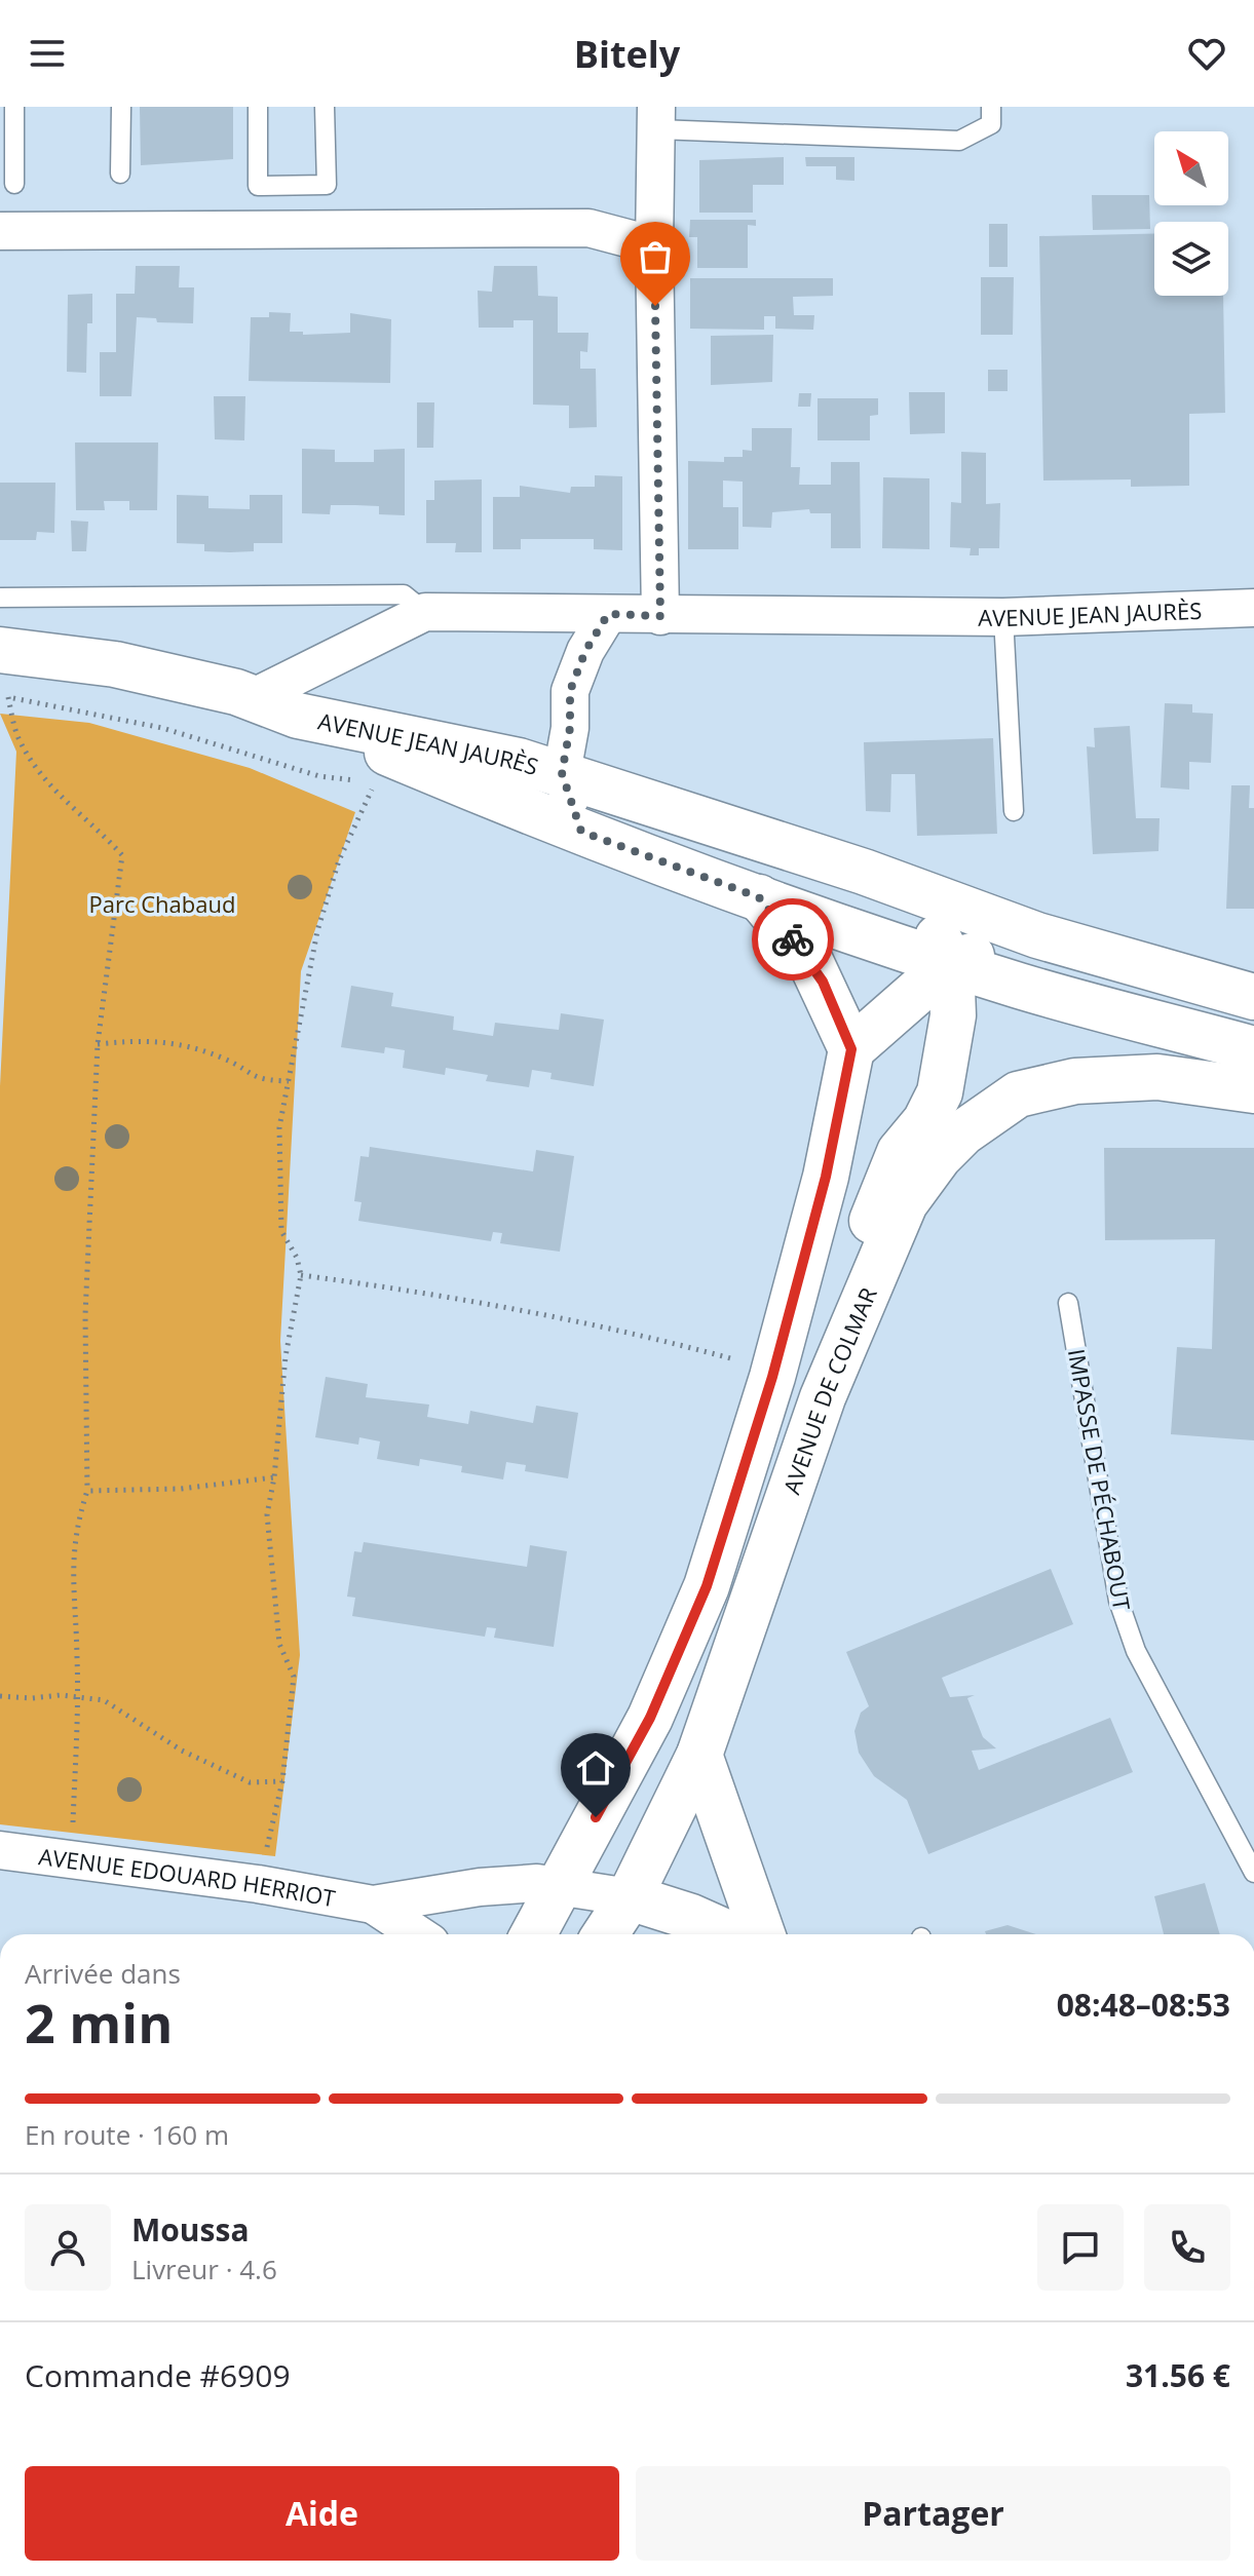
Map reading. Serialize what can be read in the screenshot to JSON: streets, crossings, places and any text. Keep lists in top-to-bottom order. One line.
{"streets":{"main road":["AVENUE JEAN JAURÈS","AVENUE DE COLMAR"],"street":["AVENUE EDOUARD HERRIOT"],"lane":["IMPASSE DE PÉCHABOUT"]},"parks":["Parc Chabaud"],"north":"top left","page":{"header":"Bitely","heading":["2 min","Arrivée dans","08:48–08:53"],"panel":["Moussa","Livreur · 4.6","Commande #6909","31.56 €"],"bar":"En route · 160 m","buttons":["Aide","Partager"]}}
